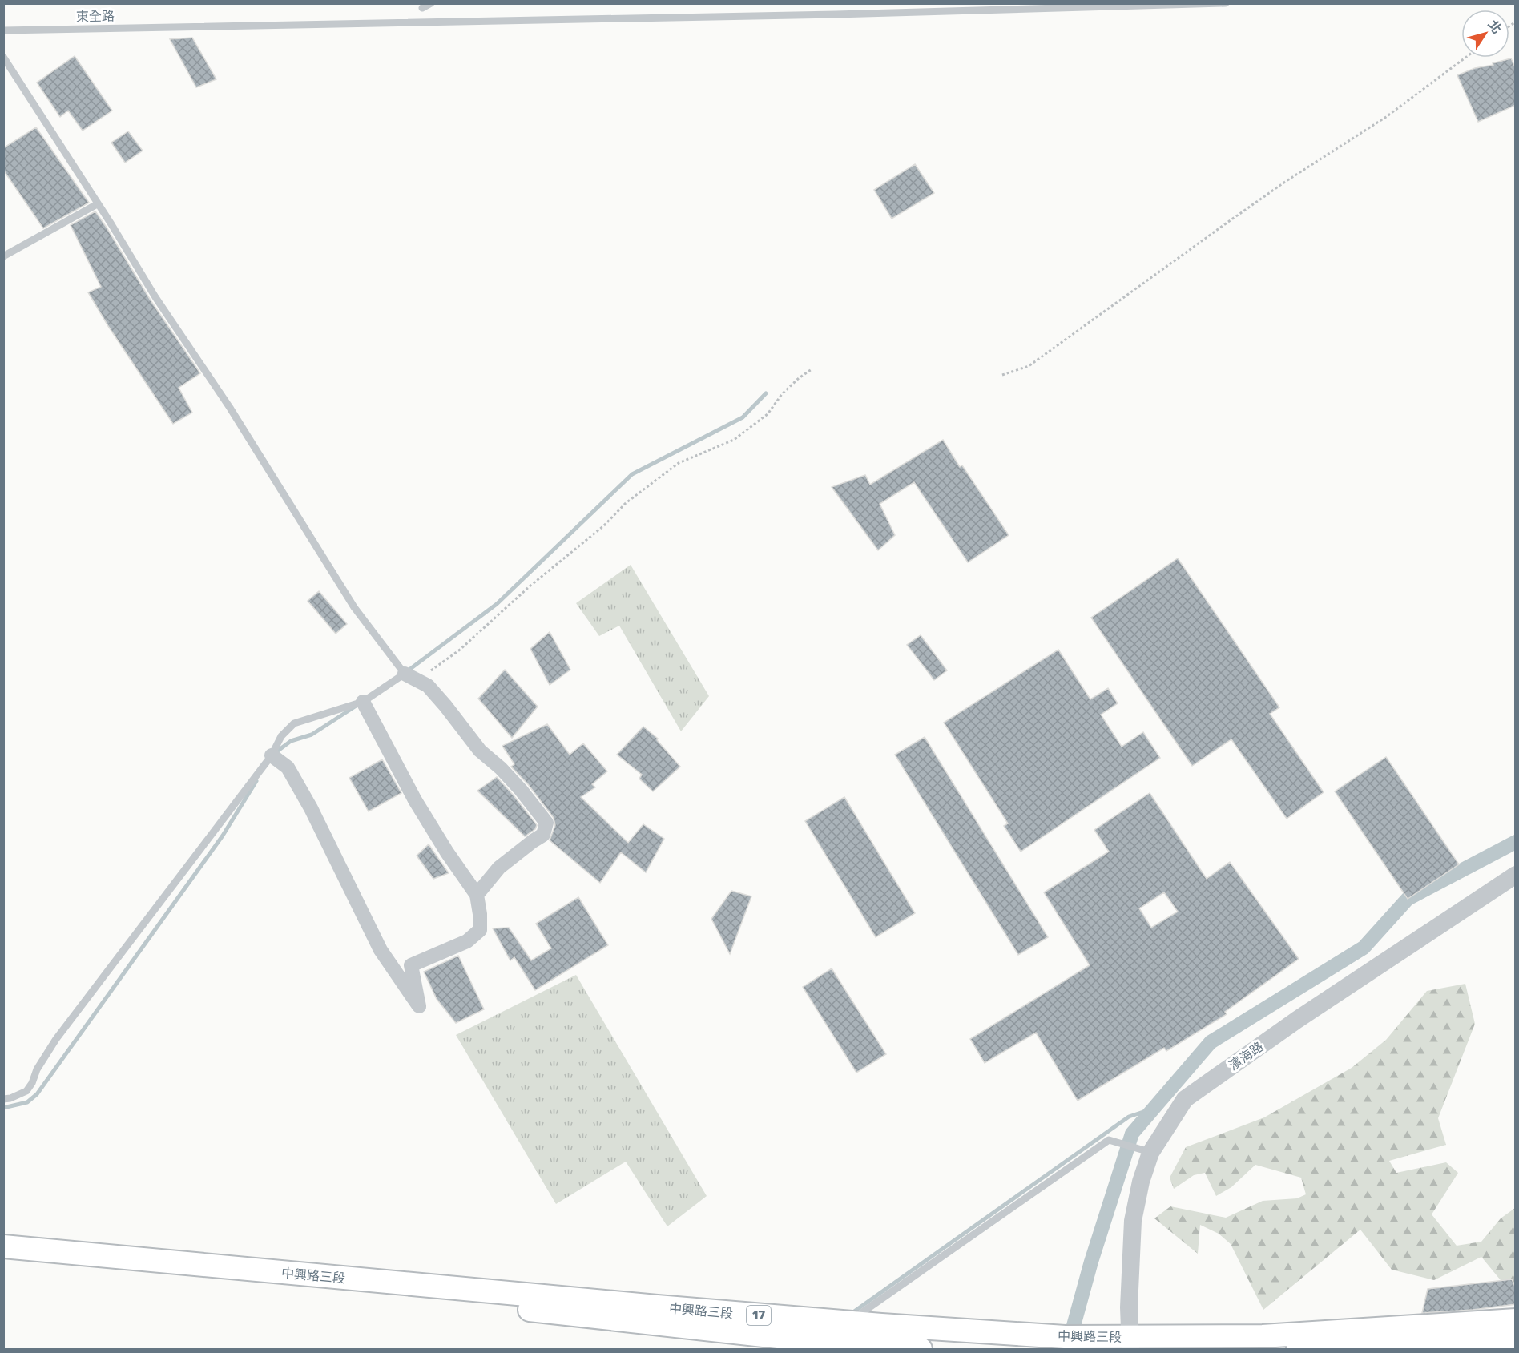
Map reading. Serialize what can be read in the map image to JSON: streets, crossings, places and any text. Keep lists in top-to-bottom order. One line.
{"streets":{"main road":["中興路三段","17"],"street":["濱海路"],"lane":["東全路"]},"crossings":[["濱海路","中興路三段"]],"north":"top right"}
